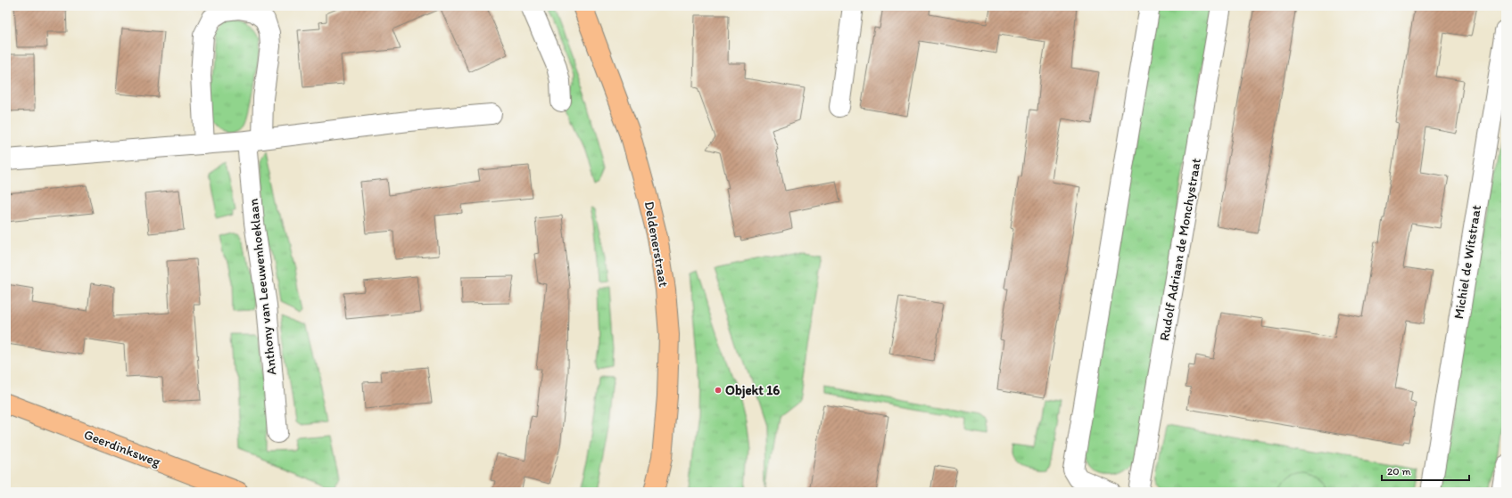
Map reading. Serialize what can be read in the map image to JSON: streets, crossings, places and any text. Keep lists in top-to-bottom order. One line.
{"streets":{"main road":["Deldenerstraat","Geerdinksweg"],"street":["Rudolf Adriaan de Monchystraat","Michiel de Witstraat","Anthony van Leeuwenhoeklaan"]},"places":["Objekt 16"],"scale_bar":"20 m"}
